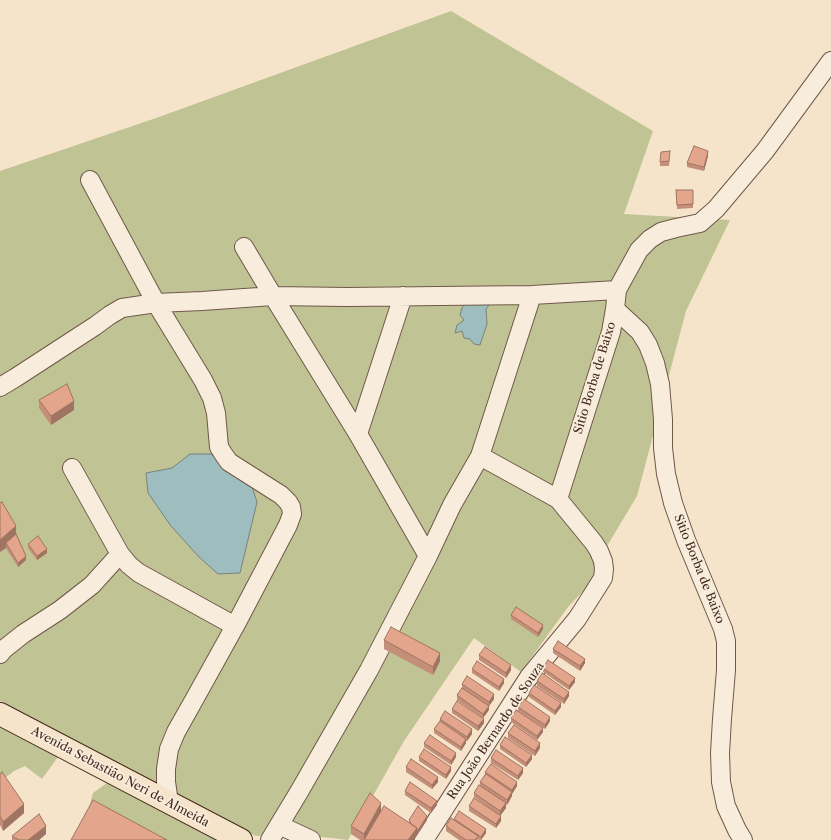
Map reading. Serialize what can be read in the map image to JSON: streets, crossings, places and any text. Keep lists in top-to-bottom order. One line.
{"streets":{"main road":["Avenida Sebastião Neri de Almeida"],"street":["Sítio Borba de Baixo","Sitio Borba de Baixo","Rua João Bernardo de Souza"]},"crossings":[["Sítio Borba de Baixo","Sitio Borba de Baixo"],["Sítio Borba de Baixo","Rua João Bernardo de Souza"]]}
